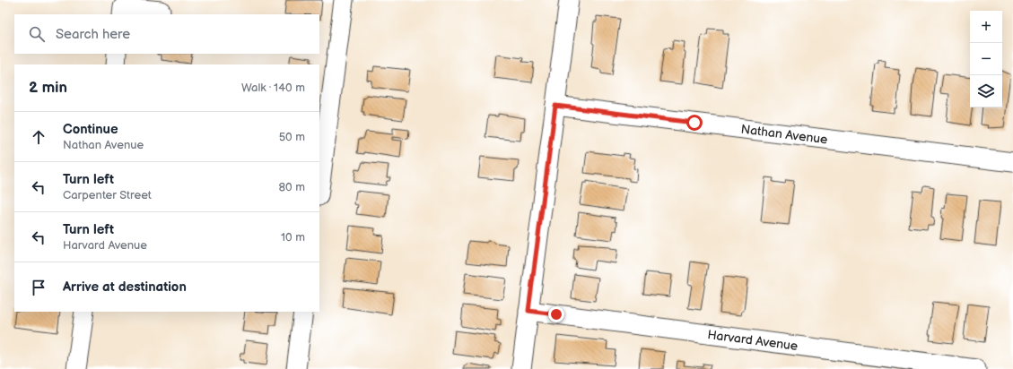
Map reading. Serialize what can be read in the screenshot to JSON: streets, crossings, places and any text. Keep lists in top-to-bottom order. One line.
{"streets":{"street":["Nathan Avenue","Harvard Avenue"]},"page":{"map_buttons":["+","−"],"search":"Search here","heading":["2 min","Walk · 140 m"],"list":[["Continue","Nathan Avenue","50 m"],["Turn left","Carpenter Street","80 m"],["Turn left","Harvard Avenue","10 m"],"Arrive at destination"]}}
